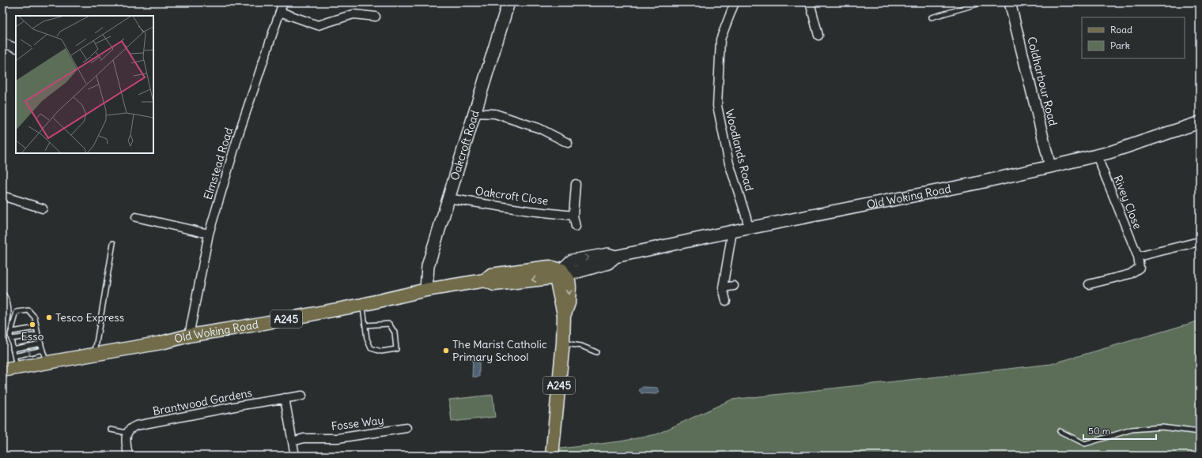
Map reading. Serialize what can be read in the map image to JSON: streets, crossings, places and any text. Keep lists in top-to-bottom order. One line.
{"streets":{"main road":["Oakcroft Road","Old Woking Road","A245"],"street":["Coldharbour Road","Woodlands Road","Elmstead Road","Oakcroft Close","Rivey Close","Brantwood Gardens","Fosse Way"]},"crossings":[["Coldharbour Road","Old Woking Road"],["Oakcroft Road","Oakcroft Close"],["Oakcroft Road","Old Woking Road"],["Woodlands Road","Old Woking Road"],["Elmstead Road","Old Woking Road"],["Old Woking Road","Rivey Close"],["Old Woking Road","A245"]],"places":["Tesco Express","Esso","The Marist Catholic Primary School"],"legend":["Road","Park"],"scale_bar":"50 m"}
